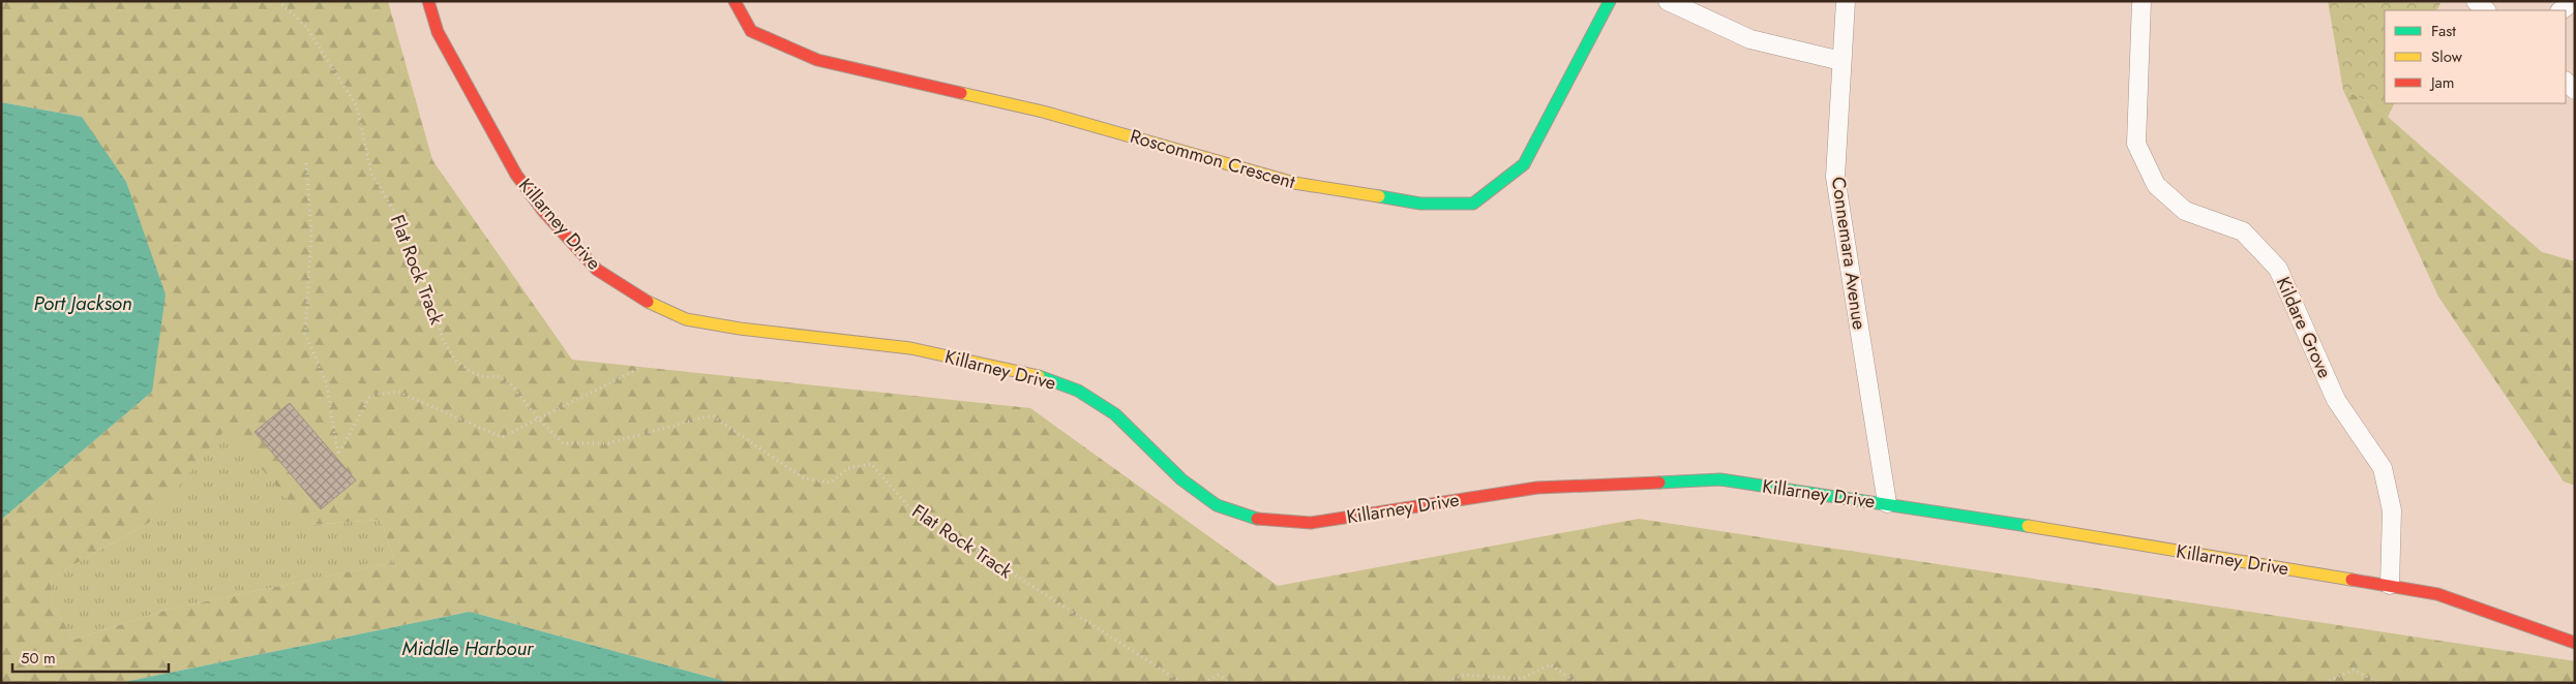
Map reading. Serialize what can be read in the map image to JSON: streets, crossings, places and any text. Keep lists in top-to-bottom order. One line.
{"streets":{"street":["Roscommon Crescent","Killarney Drive","Connemara Avenue","Kildare Grove"],"path":["Flat Rock Track"]},"crossings":[["Killarney Drive","Connemara Avenue"],["Killarney Drive","Kildare Grove"]],"water":["Port Jackson","Middle Harbour"],"legend":["Fast","Slow","Jam"],"scale_bar":"50 m"}
